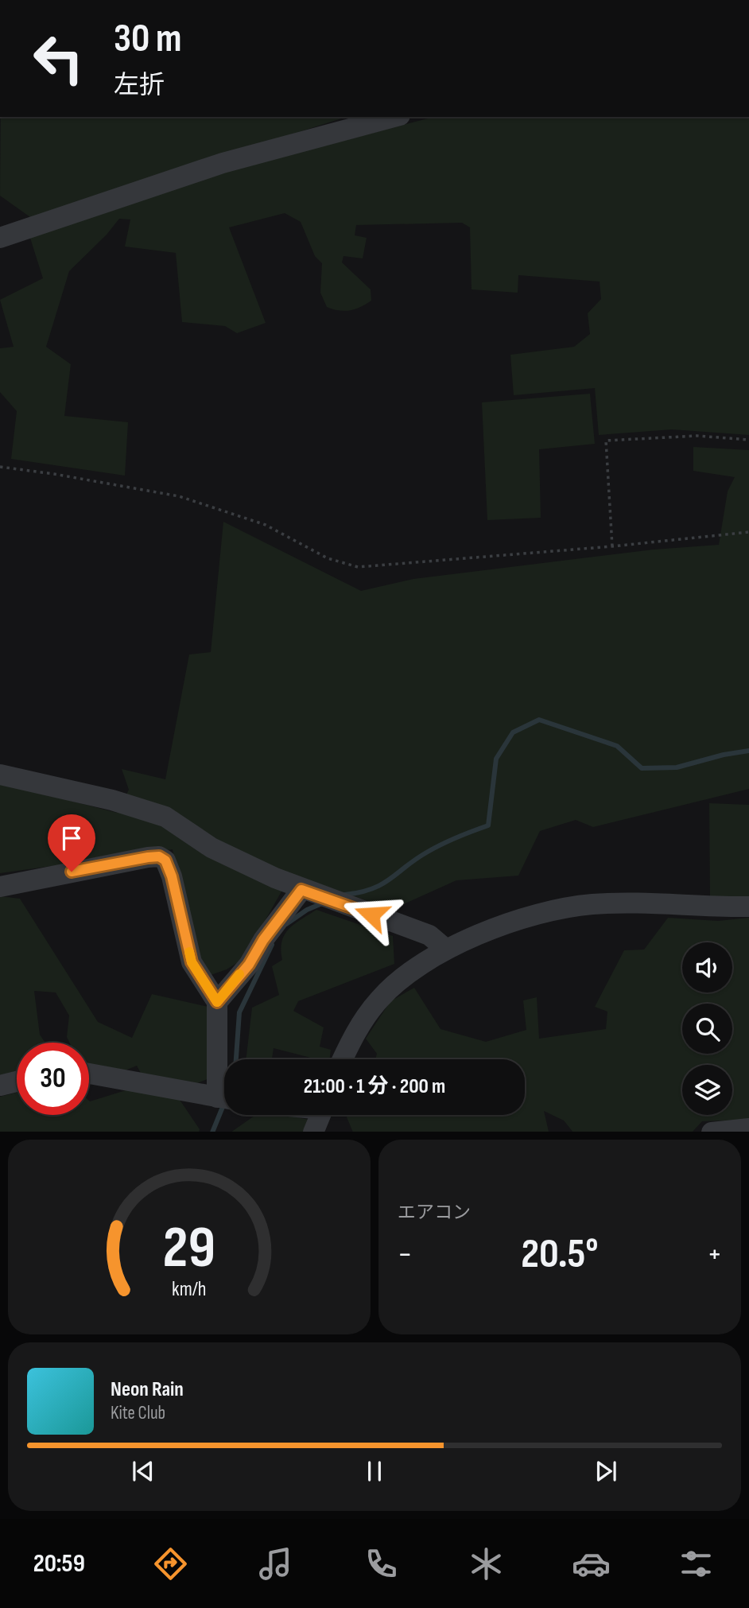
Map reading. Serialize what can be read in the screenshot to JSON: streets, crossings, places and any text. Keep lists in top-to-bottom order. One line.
{"page":{"turn":["30 m","左折"],"limit":"30","trip":"21:00 · 1 分 · 200 m","tile":"エアコン","heat":["−","20.5°","+"],"song":["Neon Rain","Kite Club"],"tabs":"20:59","gauge":["29","km/h"]}}
